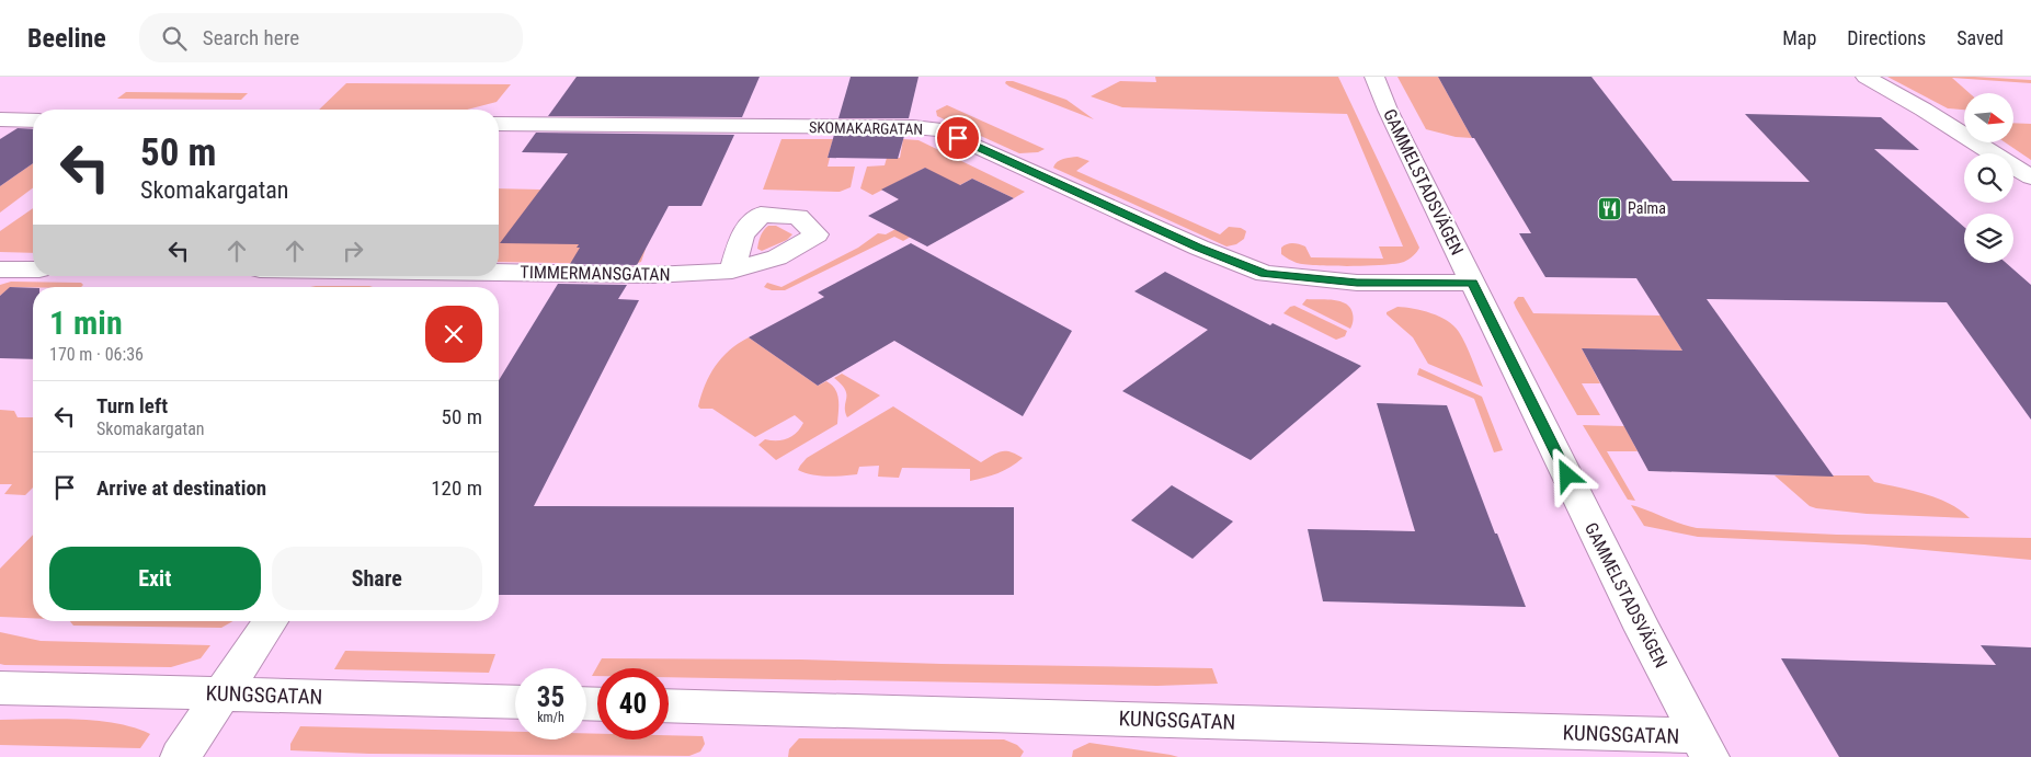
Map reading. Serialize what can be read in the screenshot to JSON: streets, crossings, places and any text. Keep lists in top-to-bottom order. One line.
{"streets":{"street":["SKOMAKARGATAN","GAMMELSTADSVÄGEN","TIMMERMANSGATAN","KUNGSGATAN"]},"crossings":[["SKOMAKARGATAN","GAMMELSTADSVÄGEN"],["GAMMELSTADSVÄGEN","KUNGSGATAN"]],"places":{"restaurant":["Palma"]},"north":"right","page":{"header":"Beeline","search":"Search here","nav":["Map","Directions","Saved"],"turn":["50 m","Skomakargatan"],"heading":["1 min","170 m · 06:36"],"list":[{"name":"Turn left","note":"Skomakargatan","value":"50 m"},{"name":"Arrive at destination","value":"120 m"}],"buttons":["Exit","Share"],"speed":"35 km/h","limit":"40"}}
